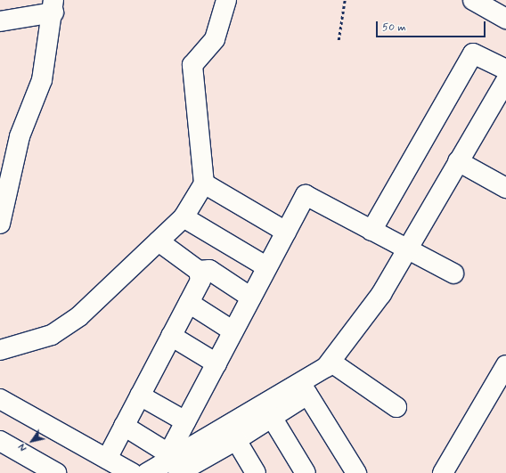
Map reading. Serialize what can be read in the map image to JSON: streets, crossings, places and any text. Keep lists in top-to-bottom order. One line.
{"scale_bar":"50 m","north":"bottom left"}
